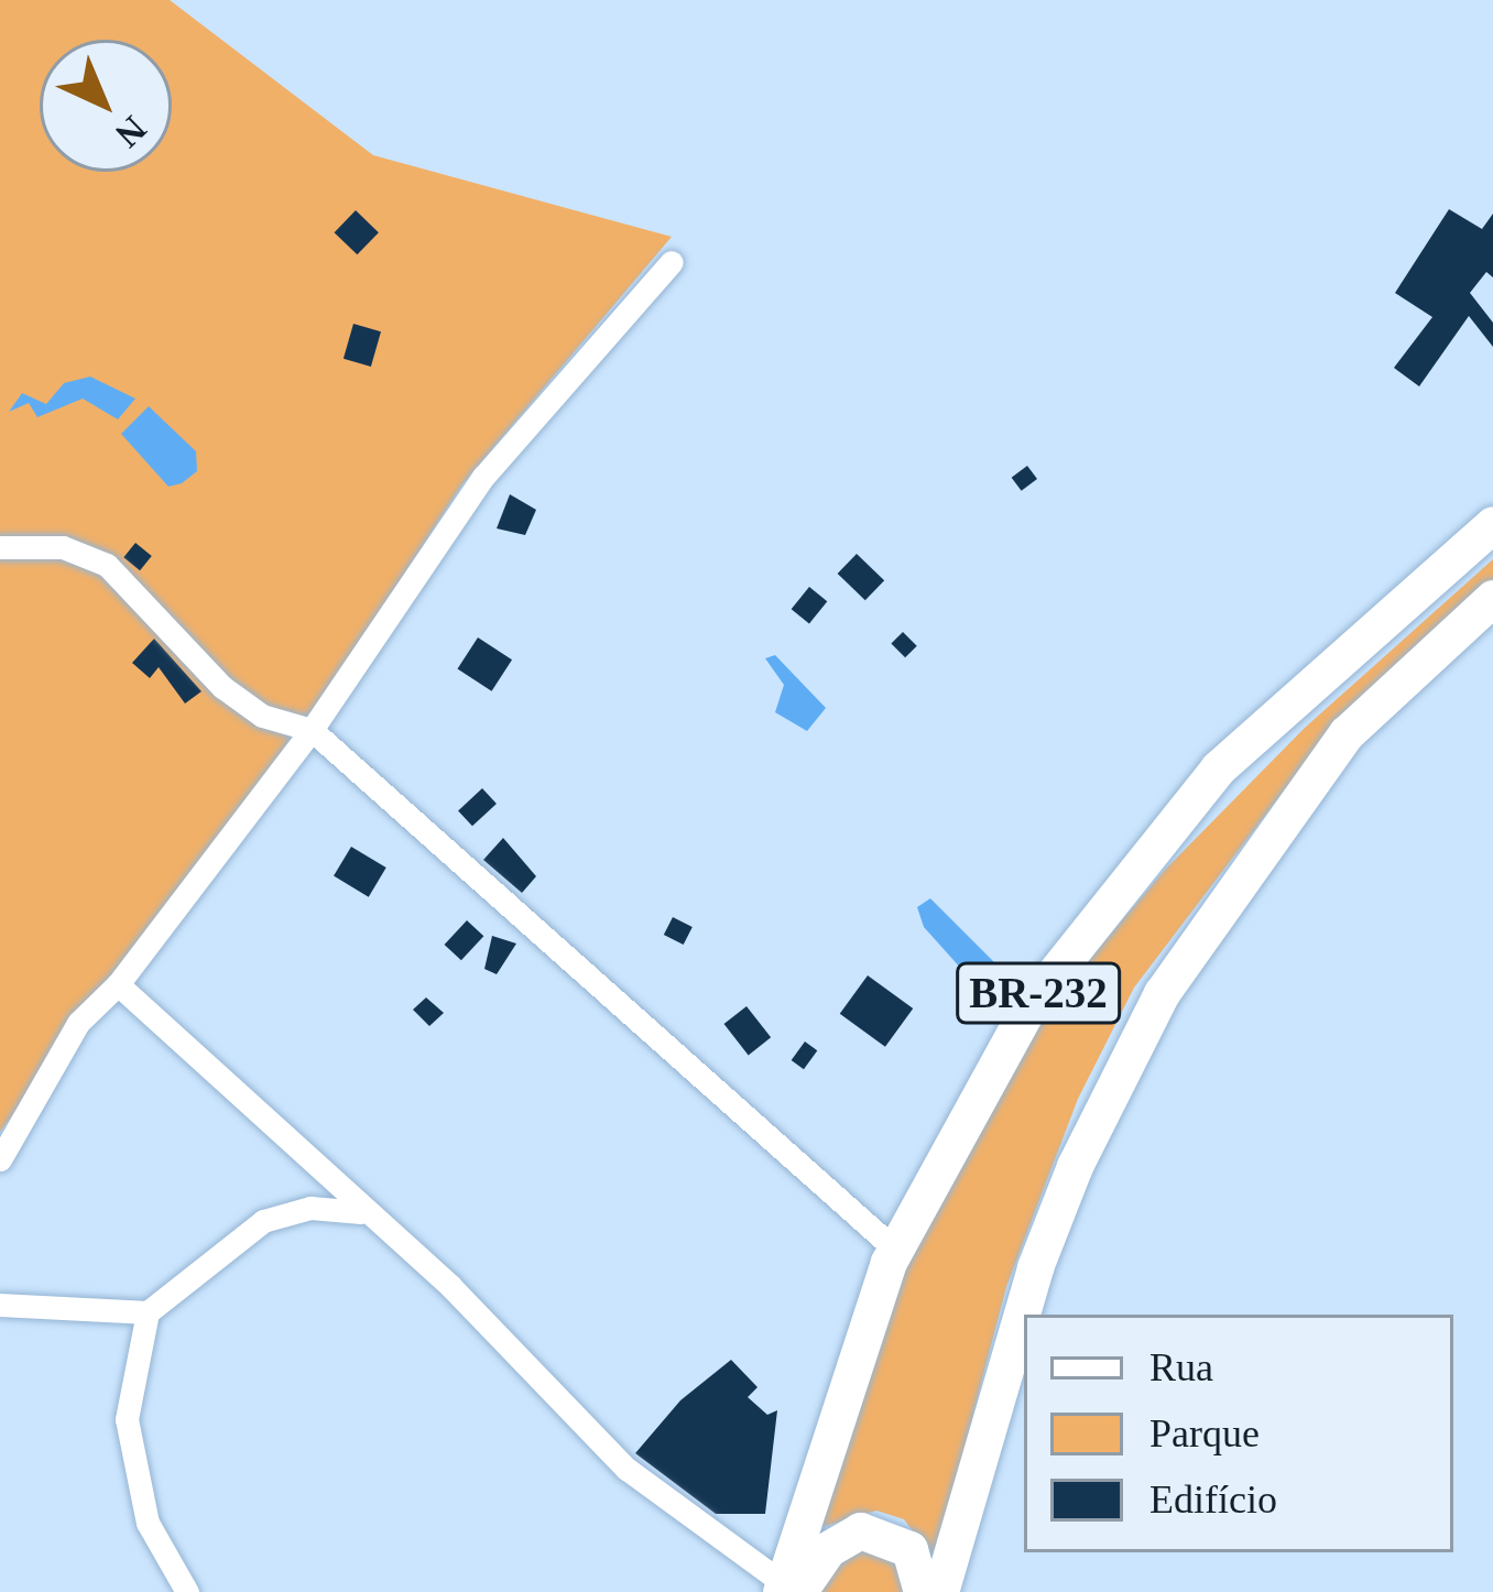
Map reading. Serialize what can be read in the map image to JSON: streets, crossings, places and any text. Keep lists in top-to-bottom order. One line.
{"streets":{"highway":["BR-232"]},"legend":["Rua","Parque","Edifício"],"north":"bottom right"}
